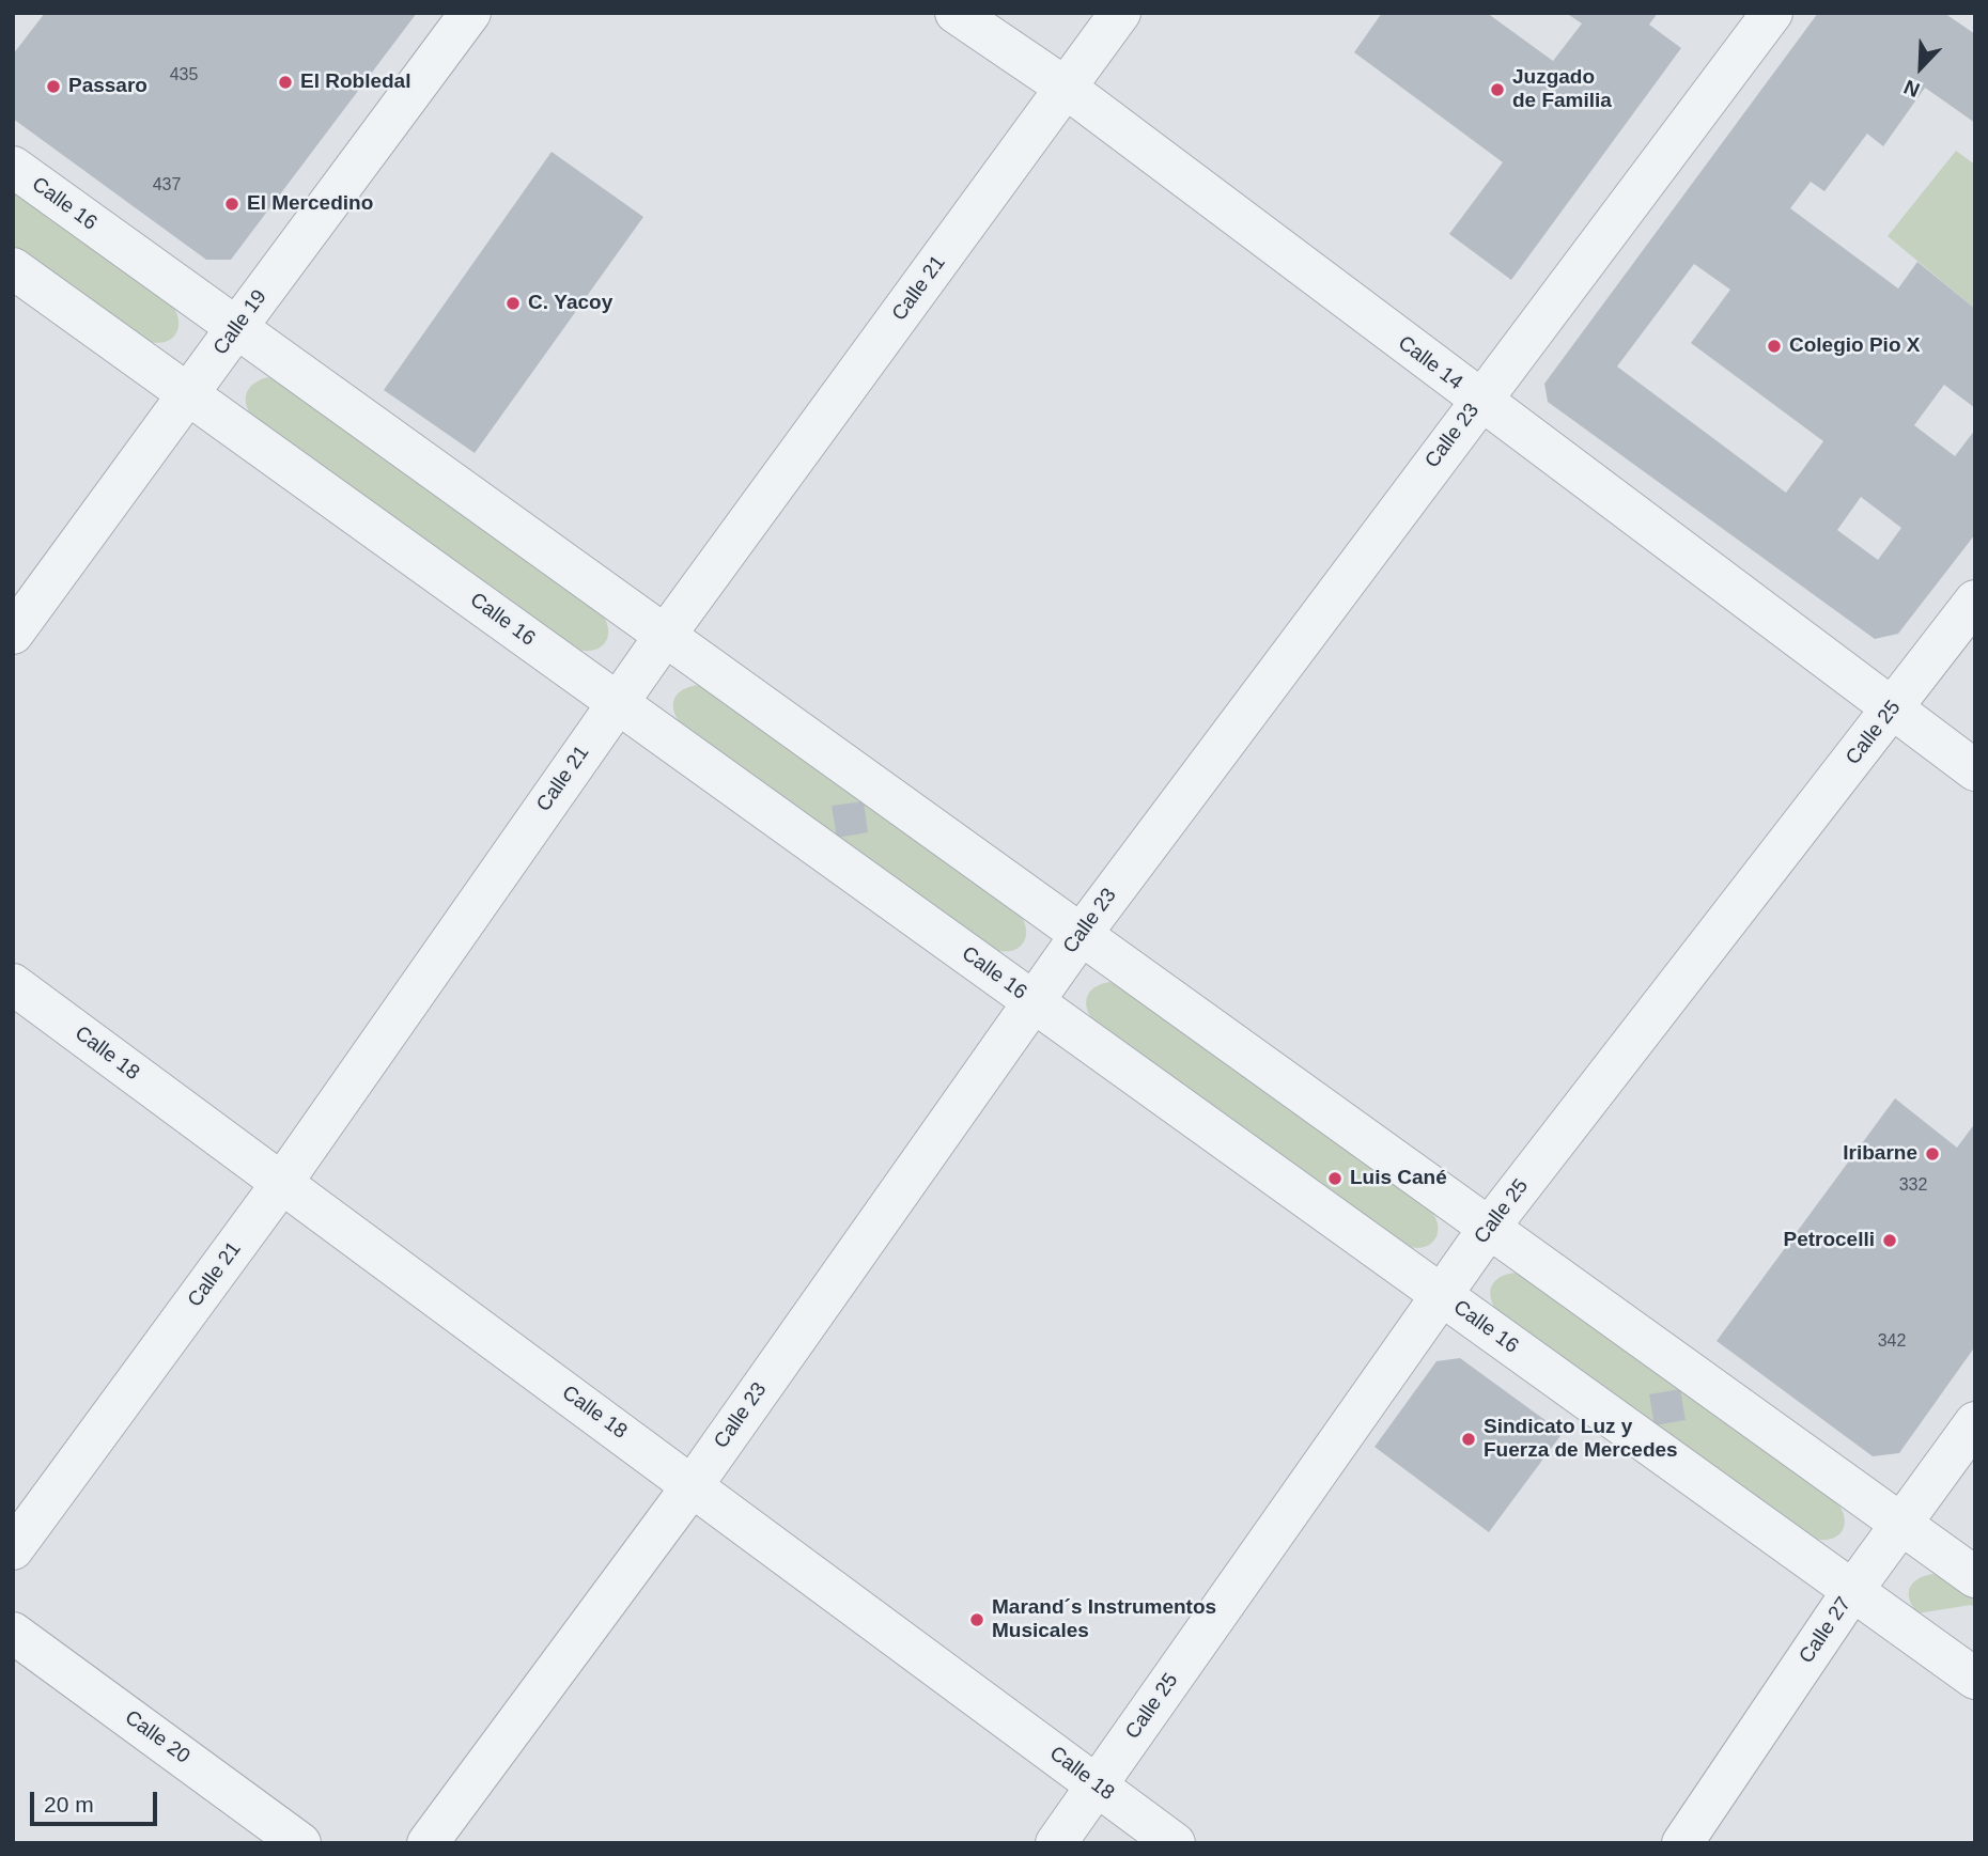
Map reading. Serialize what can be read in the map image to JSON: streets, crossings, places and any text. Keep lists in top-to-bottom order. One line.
{"streets":{"street":["Calle 16","Calle 21","Calle 19","Calle 14","Calle 23","Calle 25","Calle 18","Calle 27","Calle 20"]},"crossings":[["Calle 16","Calle 21"],["Calle 16","Calle 19"],["Calle 16","Calle 23"],["Calle 16","Calle 25"],["Calle 16","Calle 27"],["Calle 21","Calle 14"],["Calle 21","Calle 18"],["Calle 14","Calle 23"],["Calle 14","Calle 25"],["Calle 23","Calle 18"],["Calle 25","Calle 18"]],"places":["El Robledal","Passaro","Juzgado de Familia","El Mercedino","C. Yacoy","Colegio Pio X","Iribarne","Luis Cané","Petrocelli","Sindicato Luz y Fuerza de Mercedes","Marand´s Instrumentos Musicales"],"house_numbers":["435","437","332","342"],"scale_bar":"20 m","north":"bottom left"}
